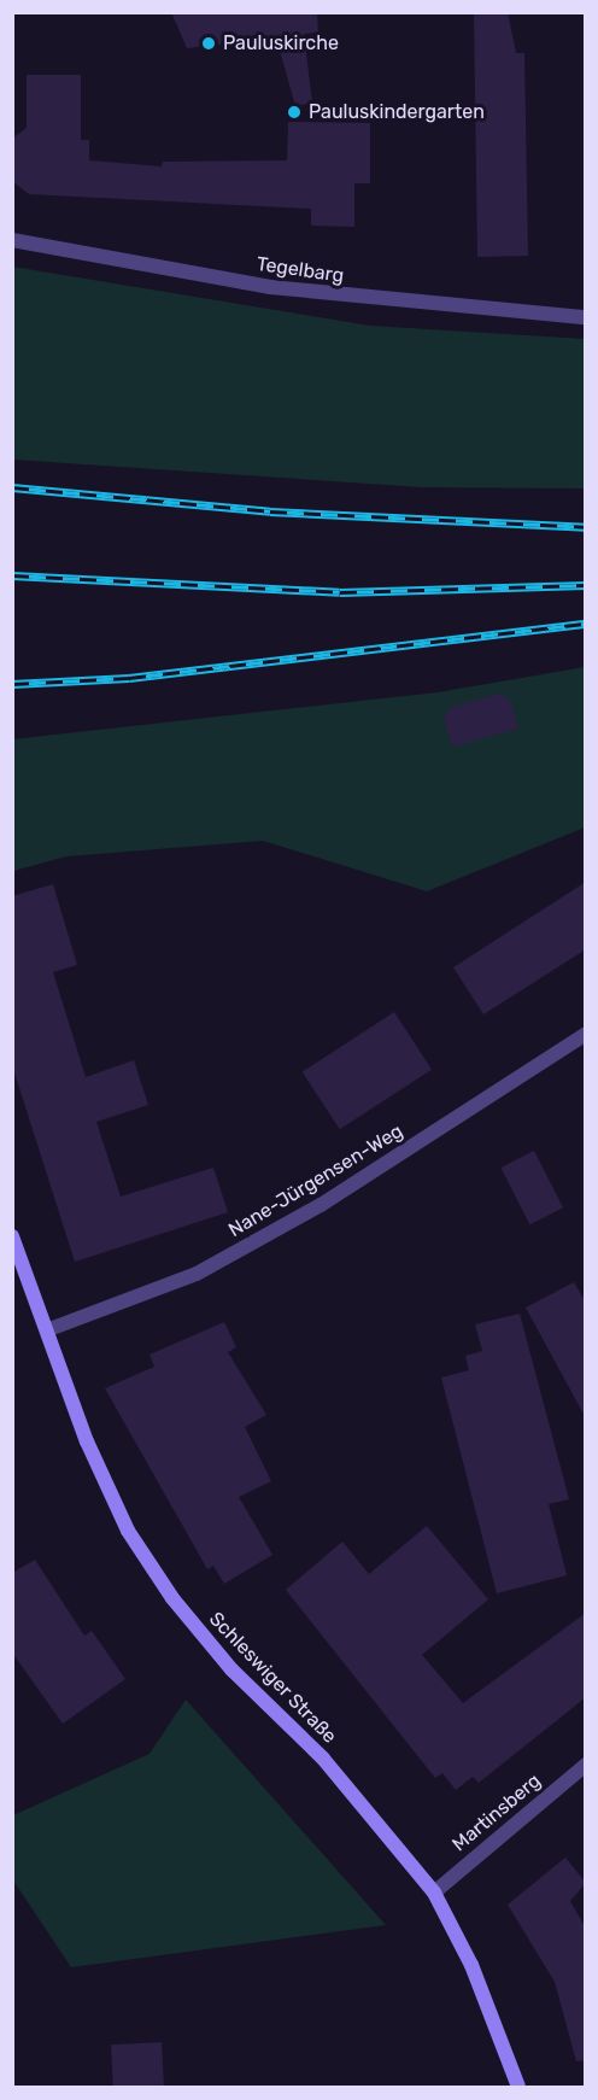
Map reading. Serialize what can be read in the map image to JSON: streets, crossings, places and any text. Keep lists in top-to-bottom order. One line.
{"streets":{"main road":["Schleswiger Straße"],"street":["Tegelbarg","Nane-Jürgensen-Weg","Martinsberg"]},"crossings":[["Nane-Jürgensen-Weg","Schleswiger Straße"],["Schleswiger Straße","Martinsberg"]],"places":["Pauluskirche","Pauluskindergarten"]}
